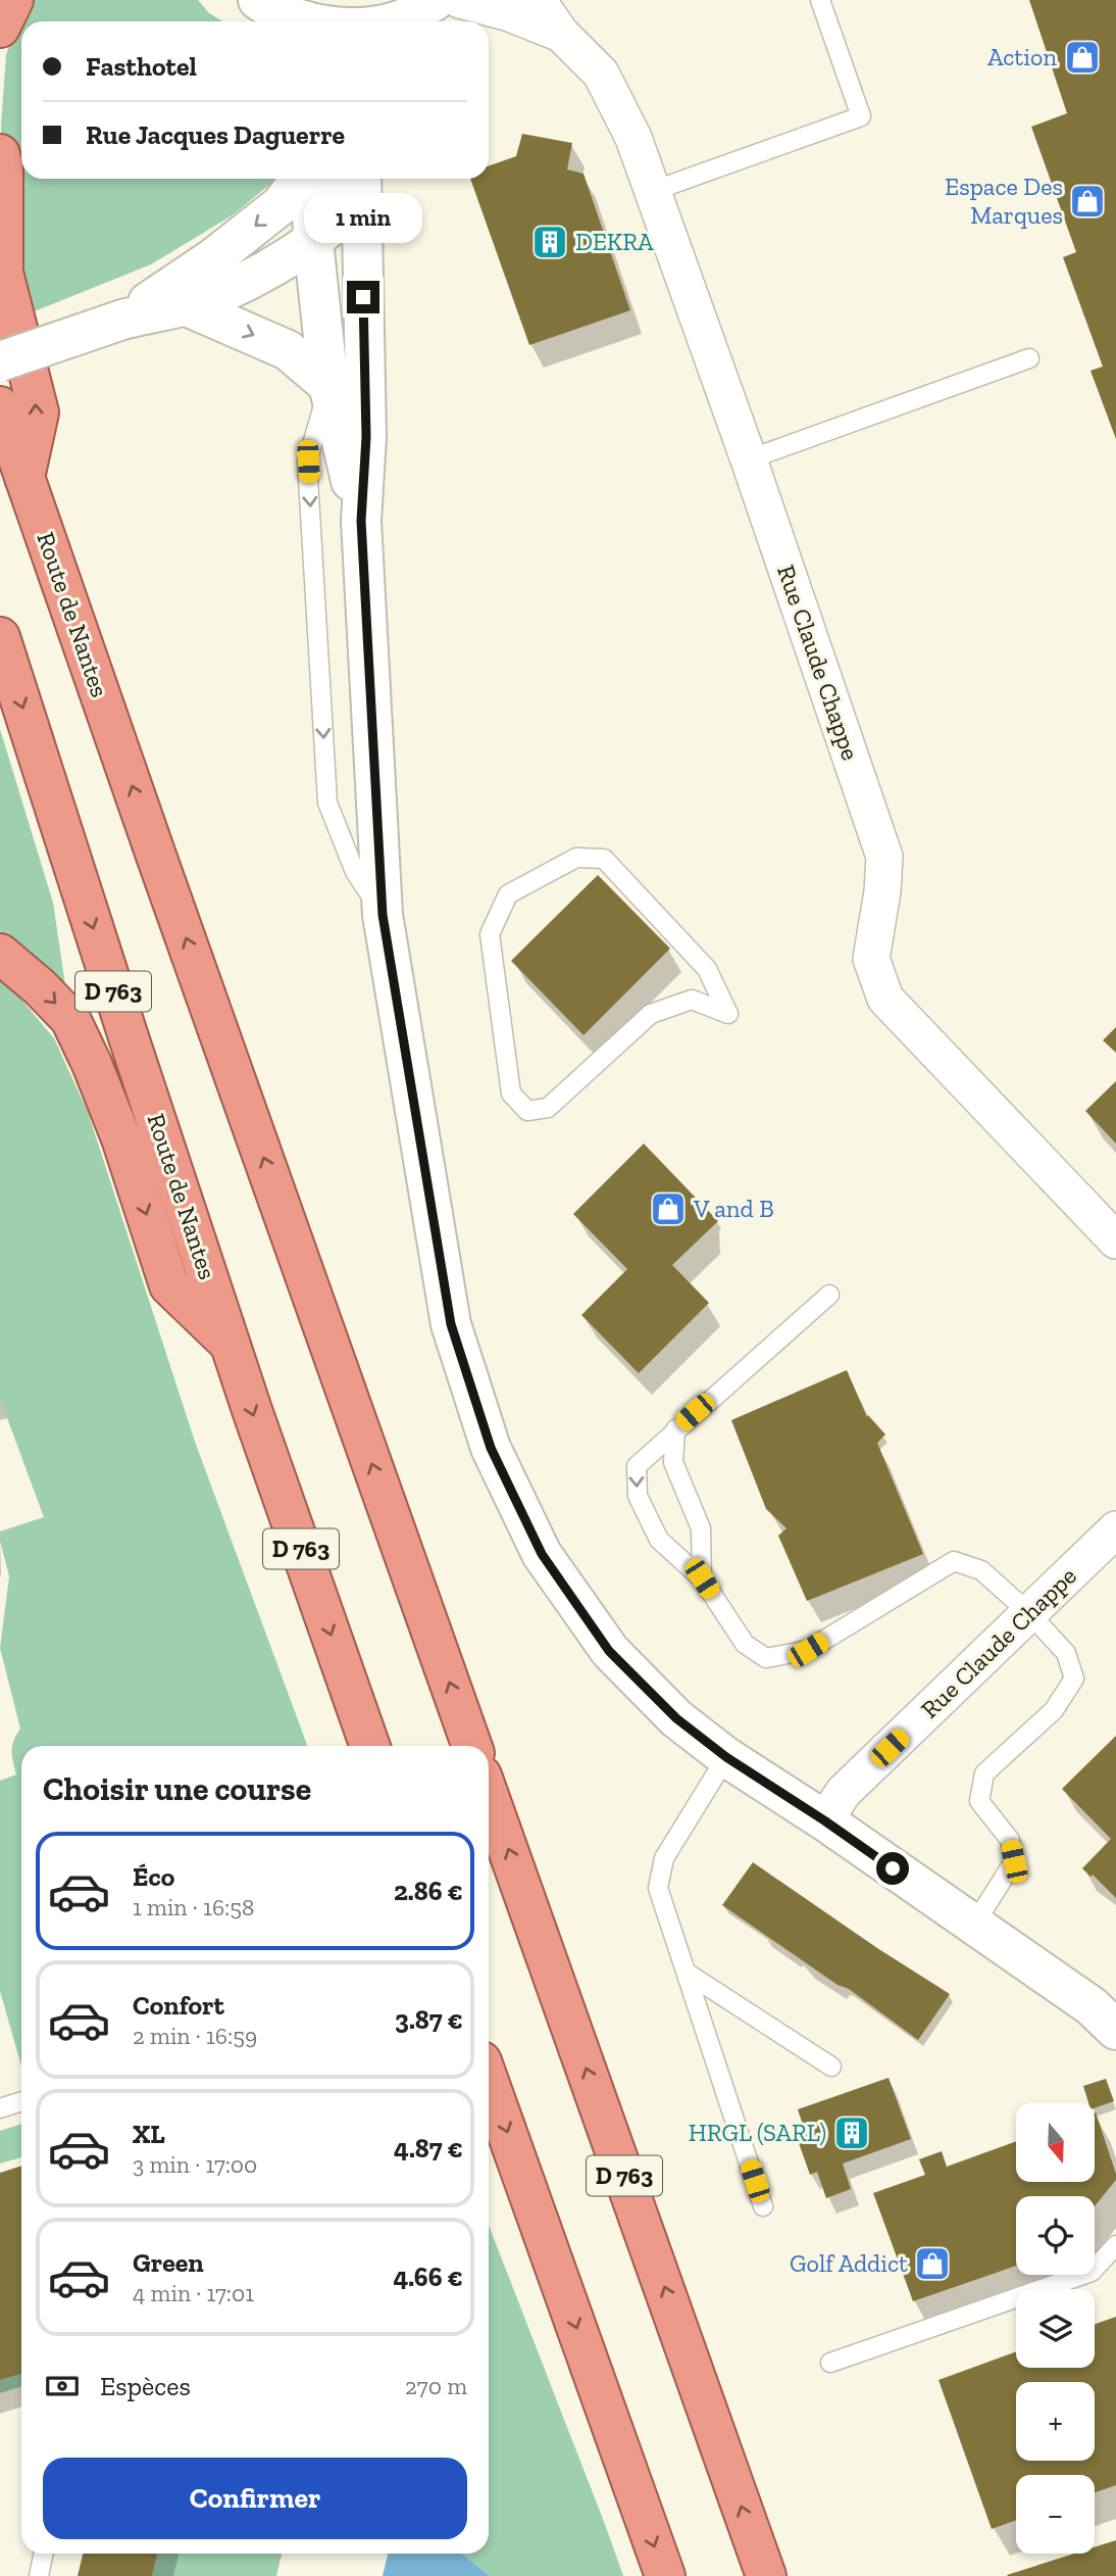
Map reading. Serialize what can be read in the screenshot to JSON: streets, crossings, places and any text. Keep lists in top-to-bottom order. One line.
{"streets":{"highway":["Route de Nantes","D 763"],"street":["Rue Claude Chappe"]},"places":{"shop":["Action","Espace Des Marques","V and B","Golf Addict"],"building":["DEKRA","HRGL (SARL)"]},"north":"bottom","page":{"banner":["Fasthotel","Rue Jacques Daguerre"],"bubble":"1 min","heading":"Choisir une course","list":[{"name":"Éco","note":"1 min · 16:58","value":"2.86 €"},{"name":"Confort","note":"2 min · 16:59","value":"3.87 €"},{"name":"XL","note":"3 min · 17:00","value":"4.87 €"},{"name":"Green","note":"4 min · 17:01","value":"4.66 €"}],"map_buttons":["+","−"],"pay":["Espèces","270 m"],"buttons":"Confirmer"}}
